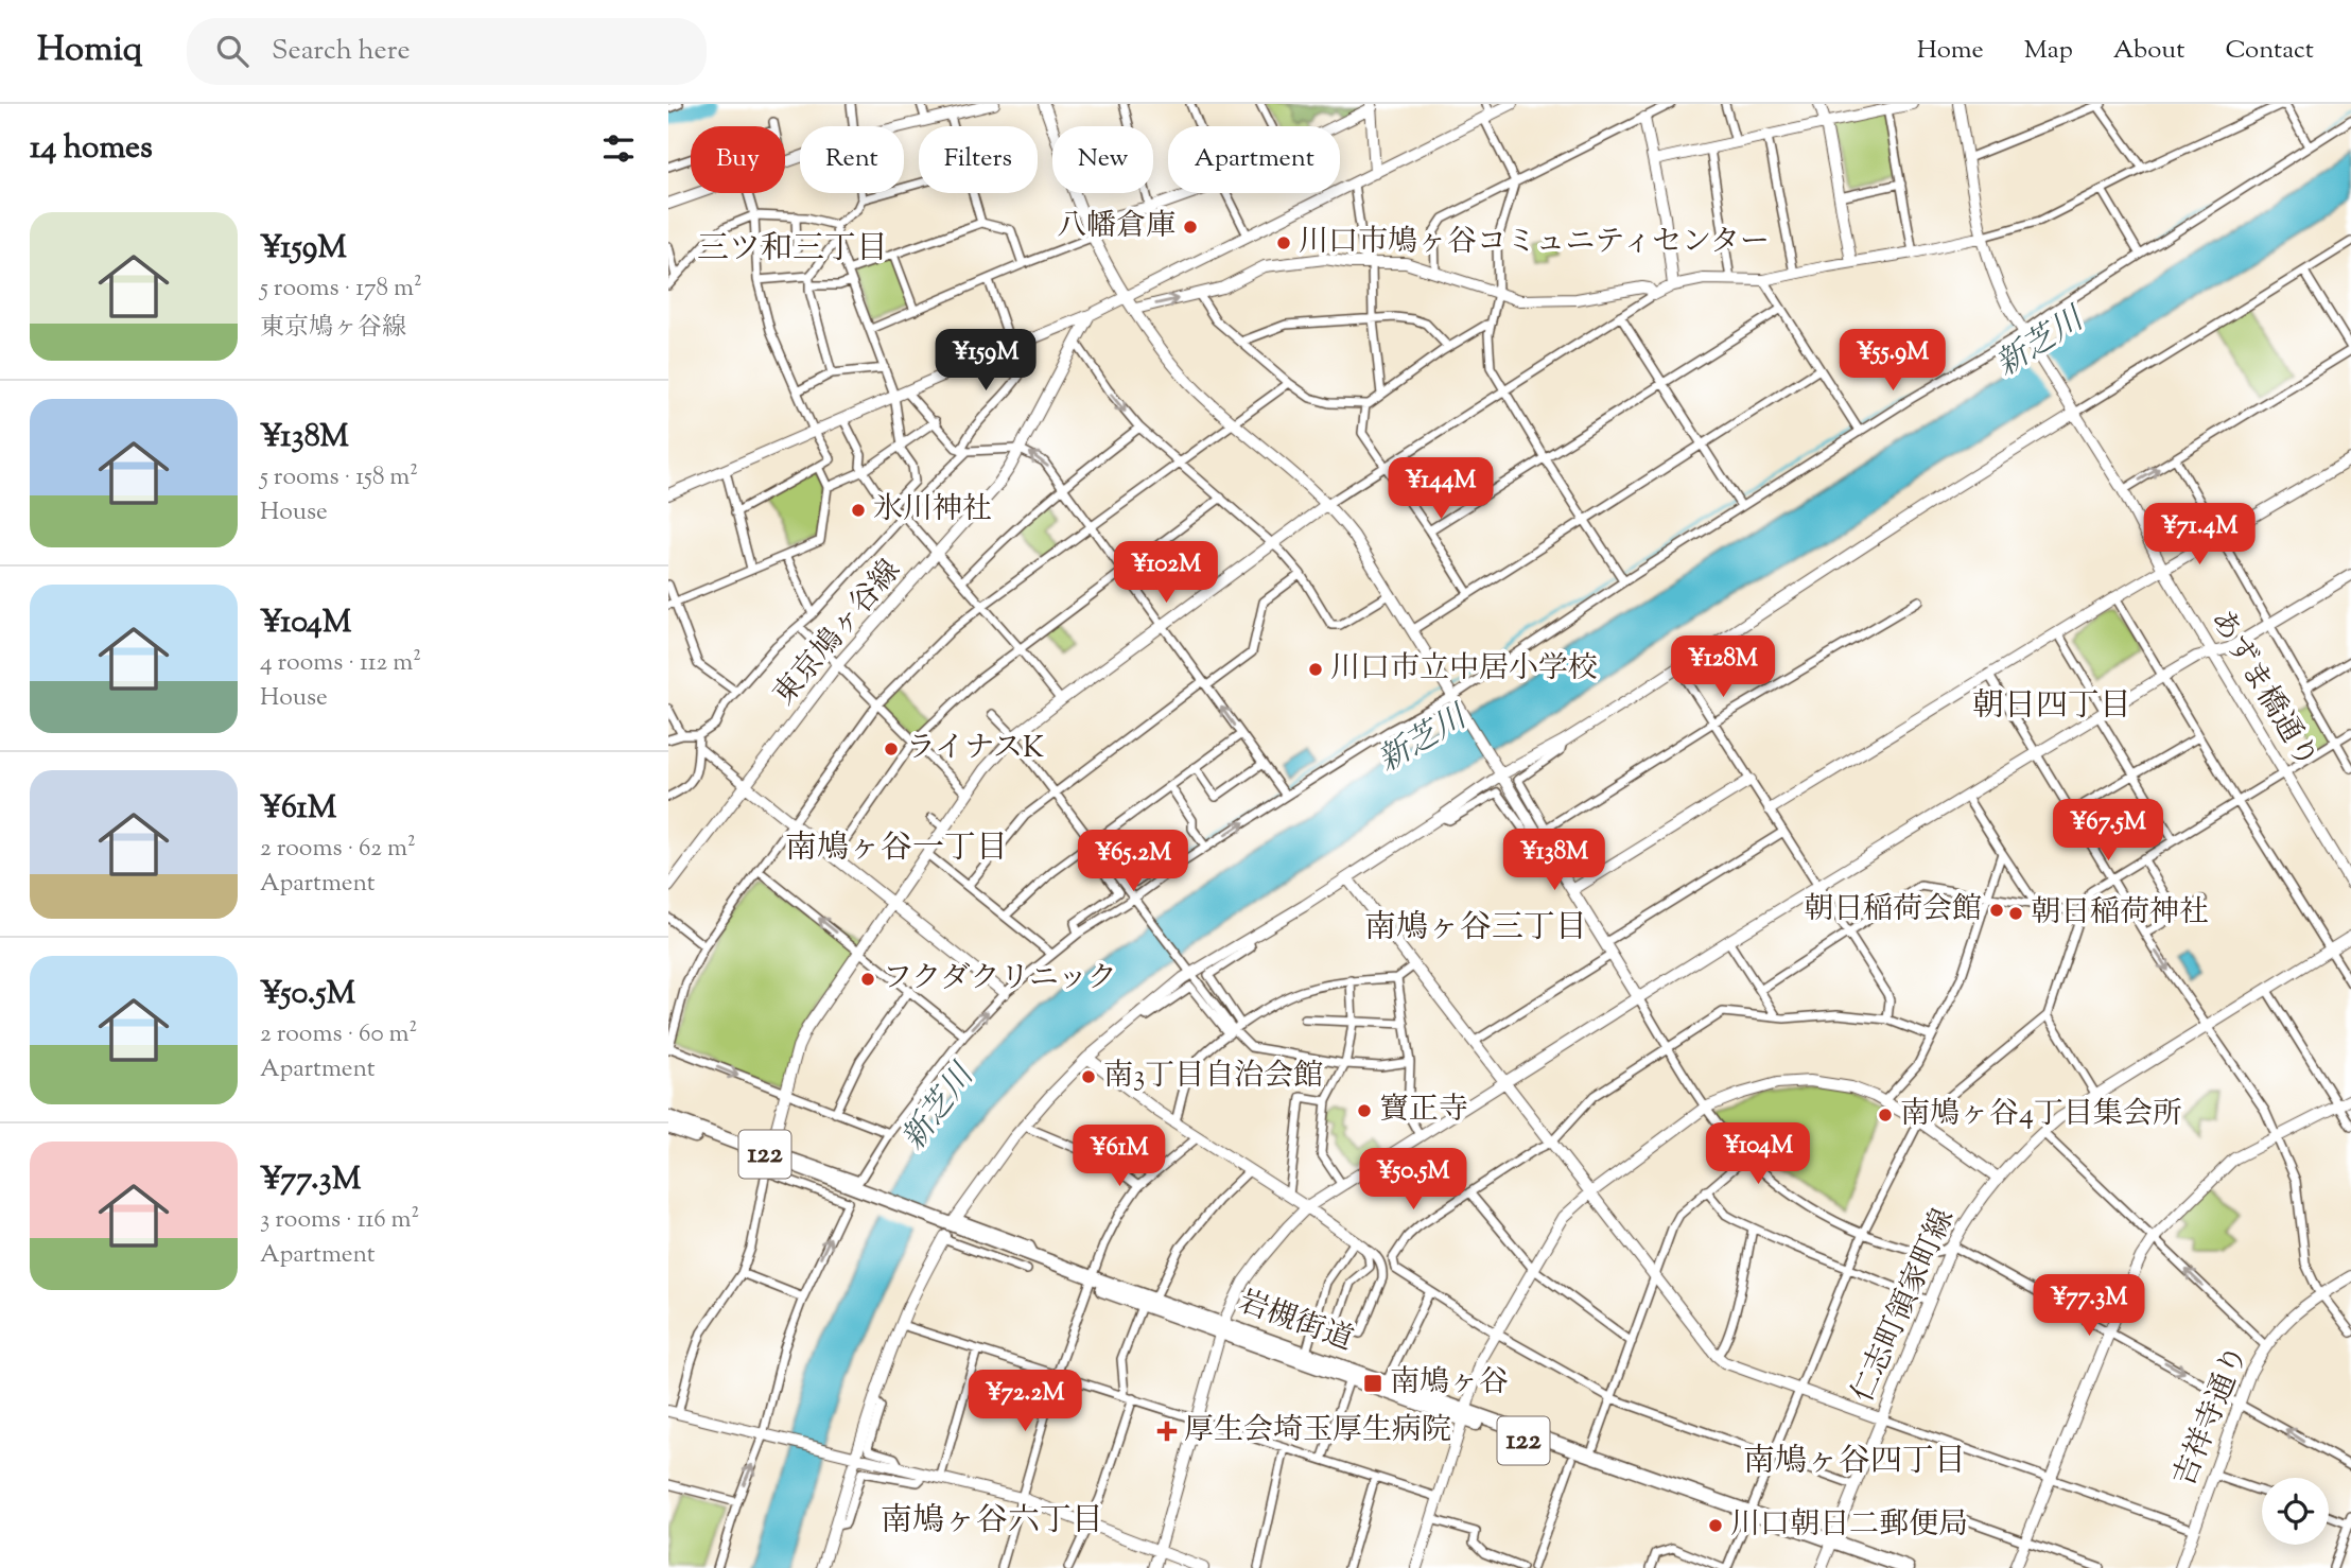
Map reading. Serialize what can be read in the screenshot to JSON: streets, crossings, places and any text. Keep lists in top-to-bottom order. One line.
{"streets":{"highway":["122","岩槻街道"],"street":["東京鳩ヶ谷線","あずま橋通り","仁志町領家町線","吉祥寺通り"]},"crossings":[["仁志町領家町線","岩槻街道"]],"districts":["三ツ和三丁目","朝日四丁目","南鳩ヶ谷一丁目","南鳩ヶ谷三丁目","南鳩ヶ谷四丁目","南鳩ヶ谷六丁目"],"water":["新芝川"],"places":{"other":["八幡倉庫","川口市鳩ヶ谷コミュニティセンター","氷川神社","川口市立中居小学校","ライナスK","朝日稲荷会館","朝日稲荷神社","フクダクリニック","南3丁目自治会館","寶正寺","南鳩ヶ谷4丁目集会所","川口朝日二郵便局"],"transit":["南鳩ヶ谷"],"health":["厚生会埼玉厚生病院"]},"page":{"header":"Homiq","search":"Search here","nav":["Home","Map","About","Contact"],"heading":"14 homes","chip":["Buy","Rent","Filters","New","Apartment"],"list":[{"name":"¥159M","note":"5 rooms · 178 m² · 東京鳩ヶ谷線"},{"name":"¥138M","note":"5 rooms · 158 m² · House"},{"name":"¥104M","note":"4 rooms · 112 m² · House"},{"name":"¥61M","note":"2 rooms · 62 m² · Apartment"},{"name":"¥50.5M","note":"2 rooms · 60 m² · Apartment"},{"name":"¥77.3M","note":"3 rooms · 116 m² · Apartment"}],"price":["¥159M","¥55.9M","¥144M","¥71.4M","¥102M","¥128M","¥67.5M","¥138M","¥65.2M","¥104M","¥61M","¥50.5M","¥77.3M","¥72.2M"]}}
